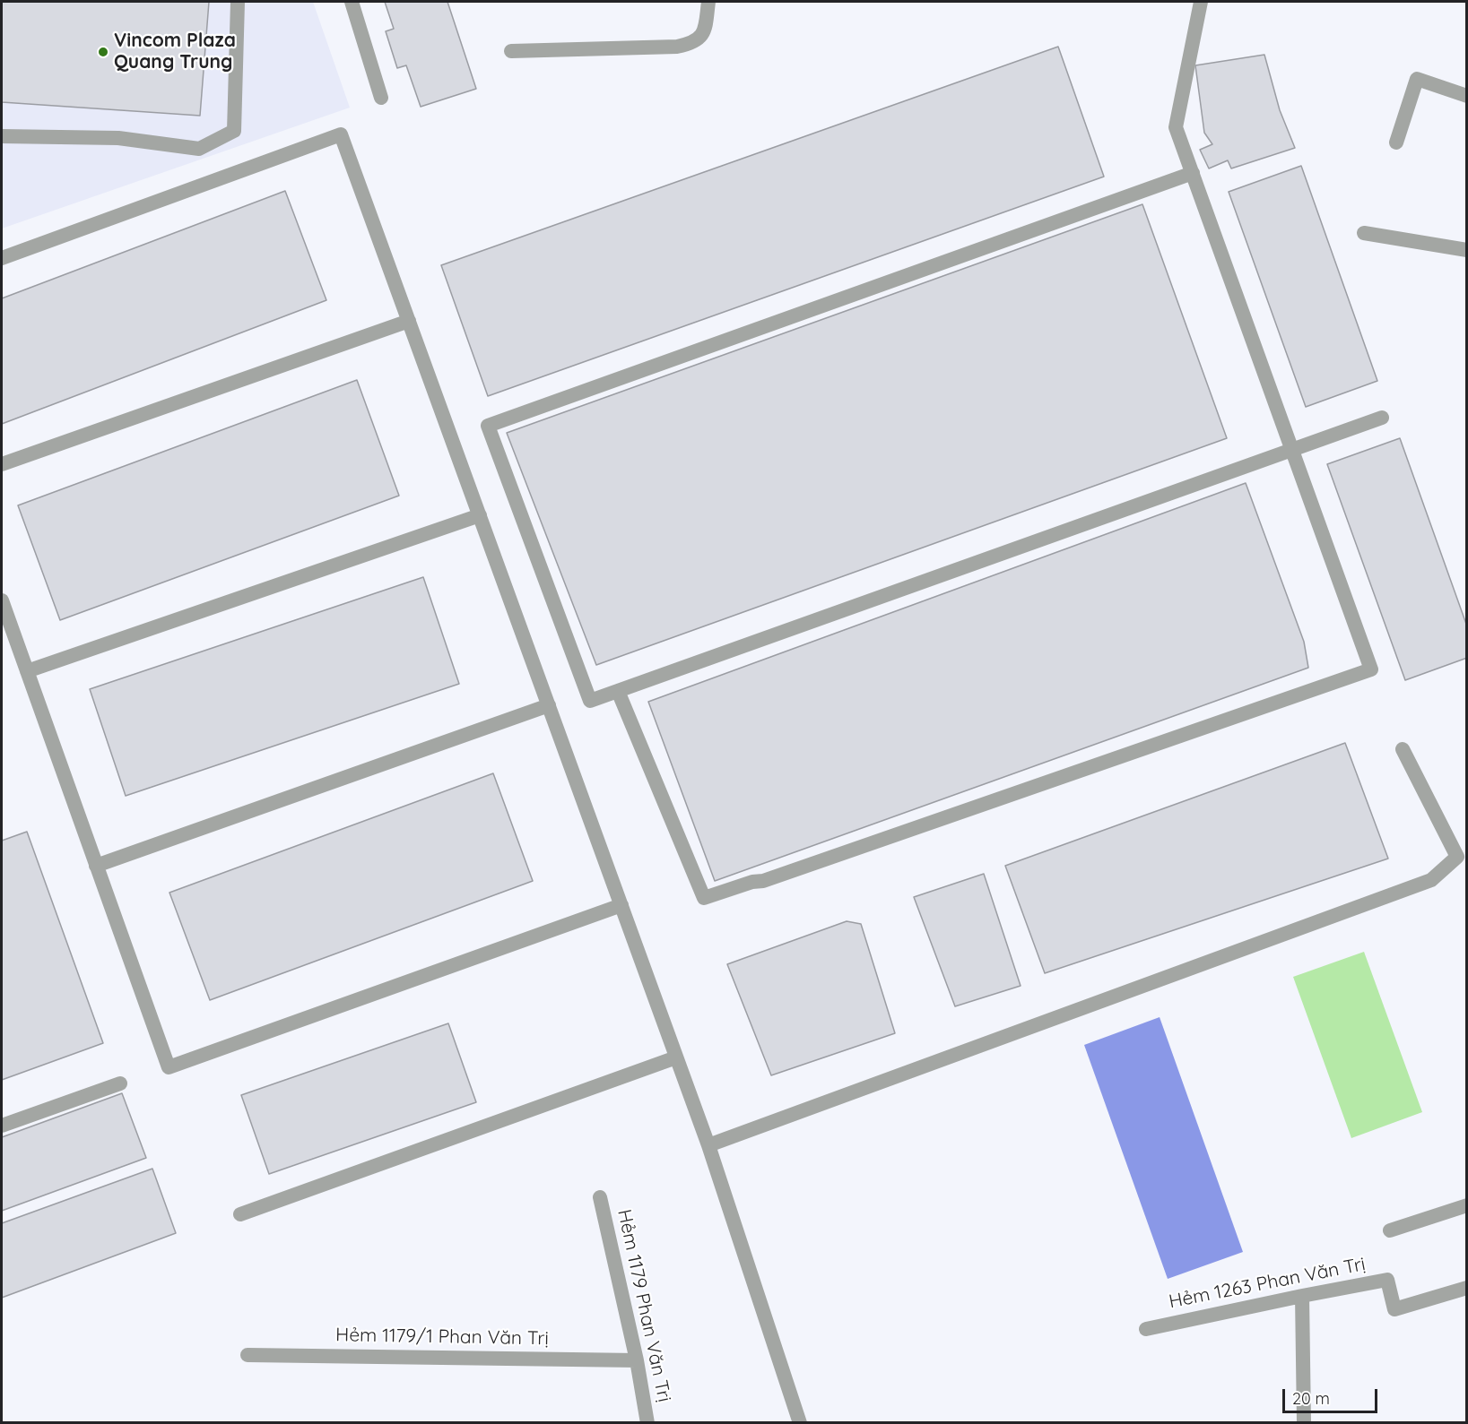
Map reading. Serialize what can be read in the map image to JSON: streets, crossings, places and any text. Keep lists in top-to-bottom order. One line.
{"streets":{"street":["Hẻm 1263 Phan Văn Trị","Hẻm 1179 Phan Văn Trị","Hẻm 1179/1 Phan Văn Trị"]},"crossings":[["Hẻm 1179 Phan Văn Trị","Hẻm 1179/1 Phan Văn Trị"]],"places":["Vincom Plaza Quang Trung"],"scale_bar":"20 m"}
